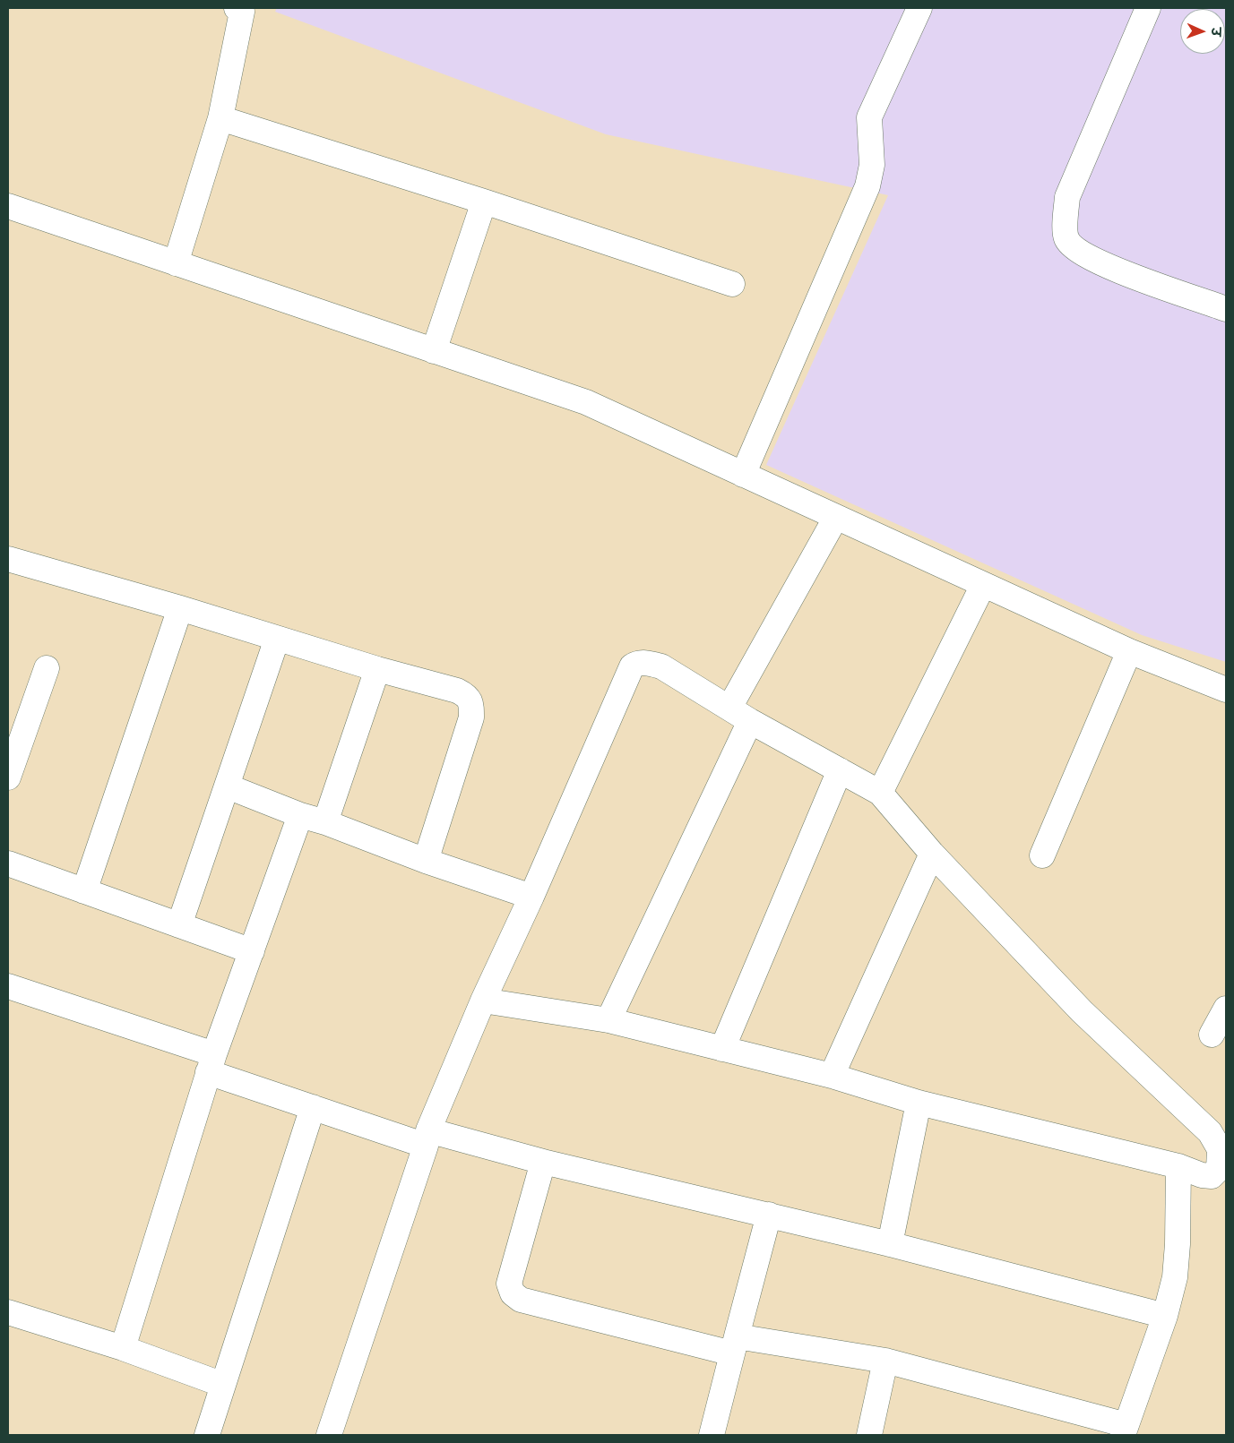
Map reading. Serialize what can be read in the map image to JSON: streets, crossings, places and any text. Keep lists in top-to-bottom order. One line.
{"north":"right"}
